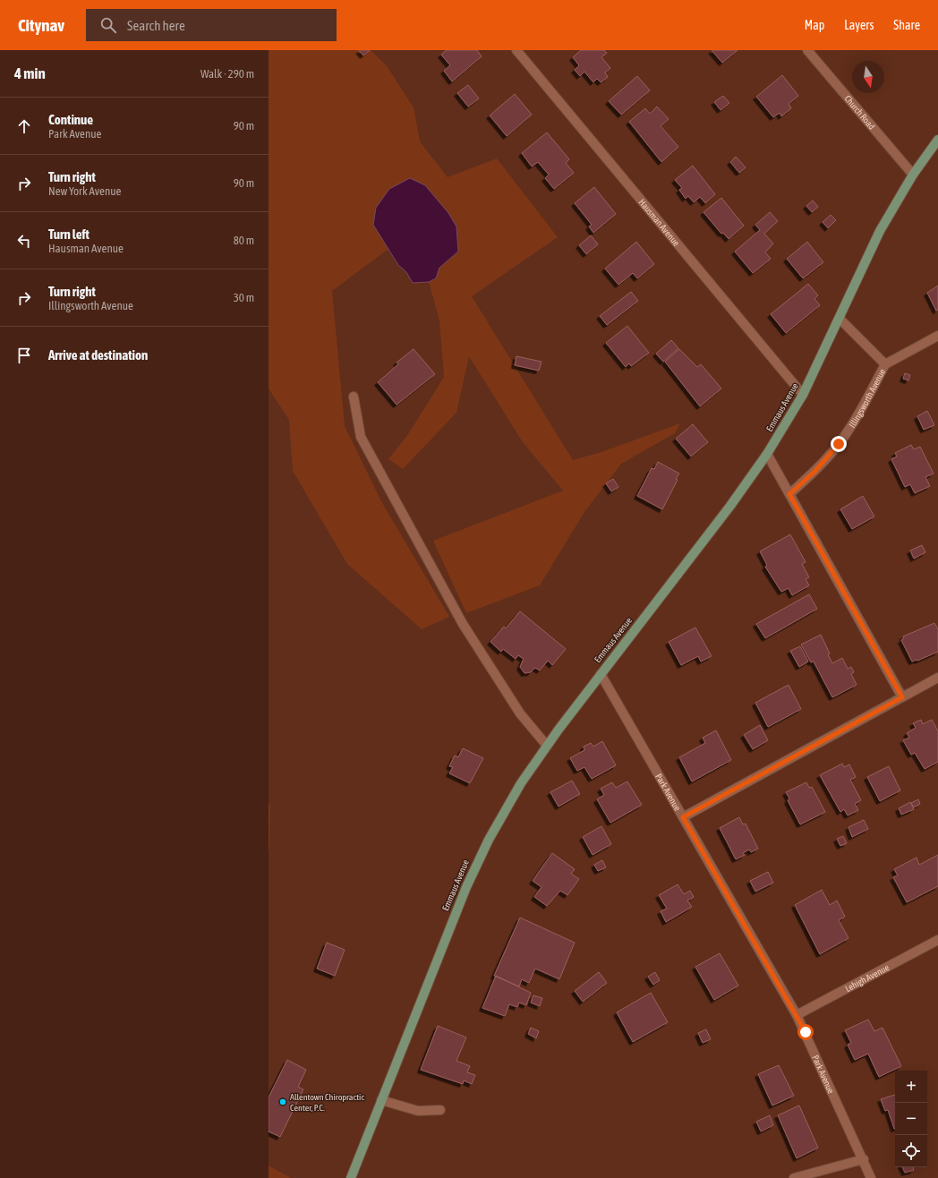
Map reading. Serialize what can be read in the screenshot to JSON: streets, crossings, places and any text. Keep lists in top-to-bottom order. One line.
{"streets":{"main road":["Emmaus Avenue"],"street":["Church Road","Hausman Avenue","Illingsworth Avenue","Park Avenue","Lehigh Avenue"]},"crossings":[["Church Road","Emmaus Avenue"],["Hausman Avenue","Emmaus Avenue"],["Illingsworth Avenue","Emmaus Avenue"],["Emmaus Avenue","Park Avenue"],["Park Avenue","Lehigh Avenue"]],"places":["Allentown Chiropractic Center, P.C."],"north":"bottom","page":{"header":"Citynav","search":"Search here","nav":["Map","Layers","Share"],"heading":["4 min","Walk · 290 m"],"list":[["Continue","Park Avenue","90 m"],["Turn right","New York Avenue","90 m"],["Turn left","Hausman Avenue","80 m"],["Turn right","Illingsworth Avenue","30 m"],"Arrive at destination"],"map_buttons":["+","−"]}}
